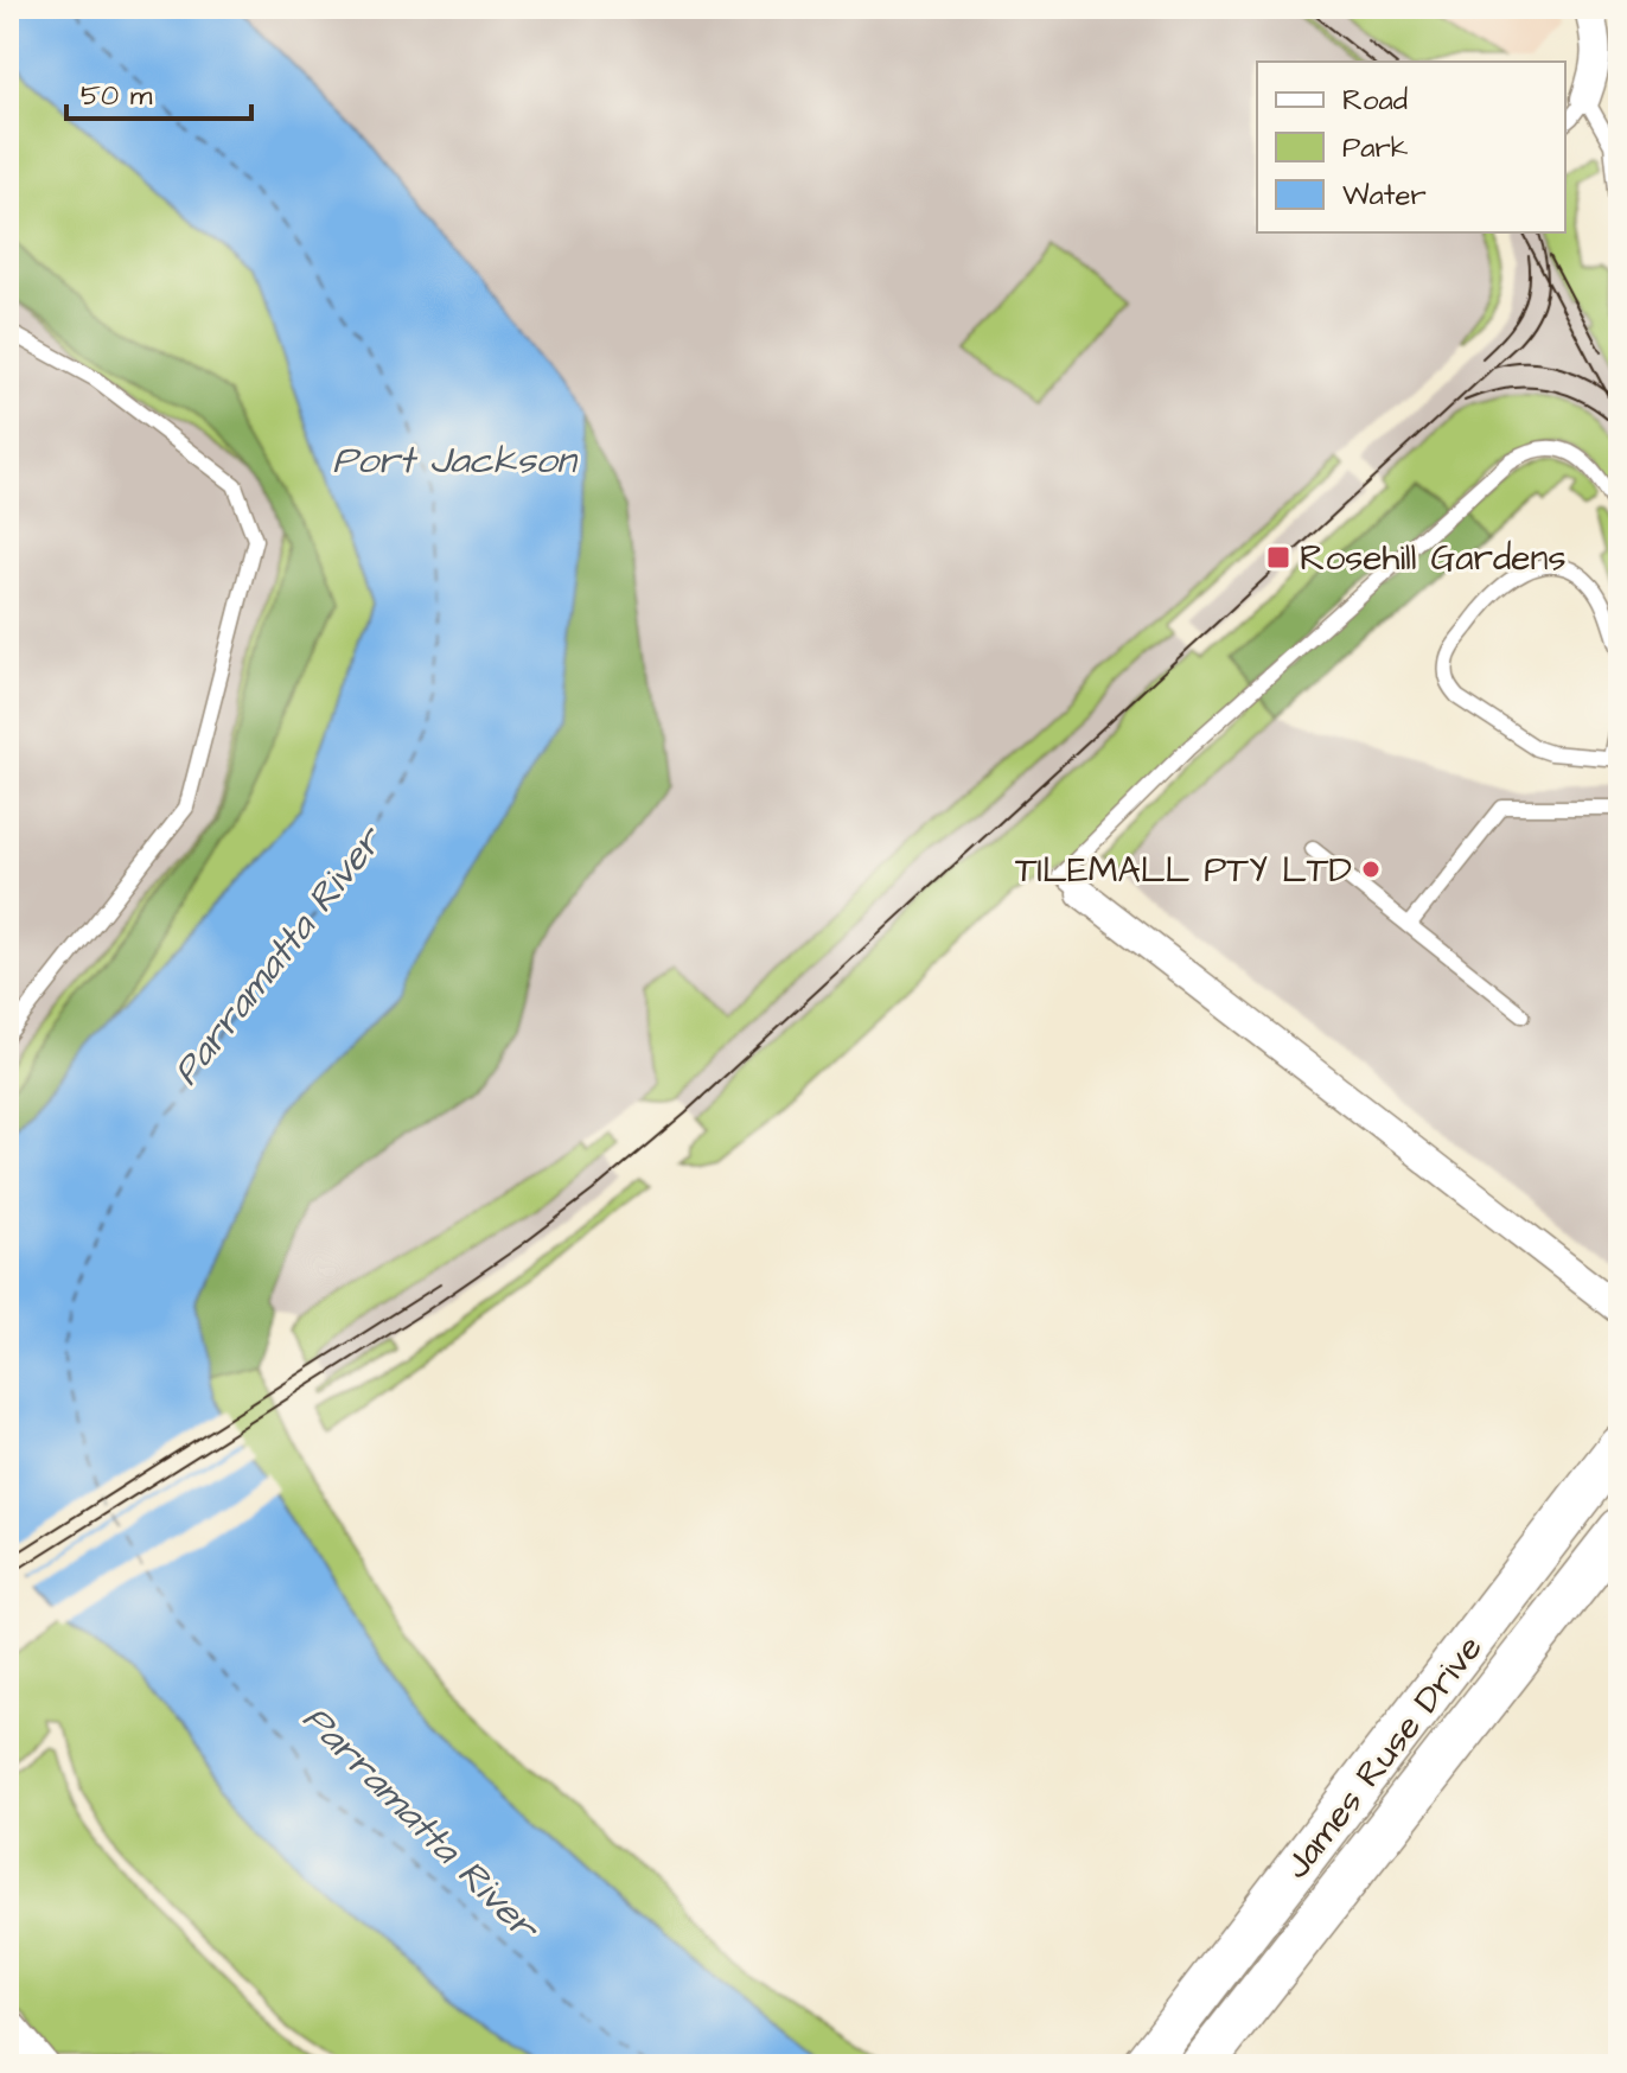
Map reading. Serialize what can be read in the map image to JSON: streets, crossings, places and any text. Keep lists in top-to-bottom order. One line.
{"streets":{"main road":["James Ruse Drive"]},"water":["Port Jackson","Parramatta River"],"places":{"transit":["Rosehill Gardens"],"other":["TILEMALL PTY LTD"]},"legend":["Road","Park","Water"],"scale_bar":"50 m"}
